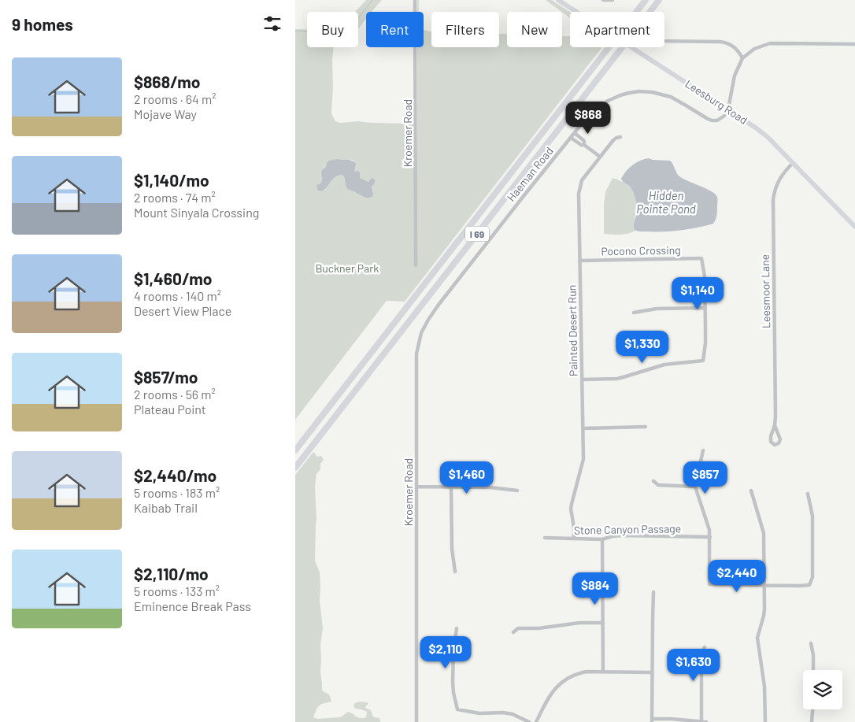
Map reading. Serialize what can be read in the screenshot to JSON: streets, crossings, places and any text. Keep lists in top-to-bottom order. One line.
{"streets":{"highway":["I 69"],"main road":["Leesburg Road"],"street":["Kroemer Road","Haeman Road","Pocono Crossing","Leesmoor Lane","Painted Desert Run","Stone Canyon Passage"]},"crossings":[["Leesburg Road","Haeman Road"],["Leesburg Road","Leesmoor Lane"],["Kroemer Road","Haeman Road"],["Pocono Crossing","Painted Desert Run"],["Painted Desert Run","Stone Canyon Passage"]],"water":["Hidden Pointe Pond"],"parks":["Buckner Park"],"page":{"heading":"9 homes","chip":["Buy","Rent","Filters","New","Apartment"],"list":[{"name":"$868/mo","note":"2 rooms · 64 m² · Mojave Way"},{"name":"$1,140/mo","note":"2 rooms · 74 m² · Mount Sinyala Crossing"},{"name":"$1,460/mo","note":"4 rooms · 140 m² · Desert View Place"},{"name":"$857/mo","note":"2 rooms · 56 m² · Plateau Point"},{"name":"$2,440/mo","note":"5 rooms · 183 m² · Kaibab Trail"},{"name":"$2,110/mo","note":"5 rooms · 133 m² · Eminence Break Pass"}],"price":["$868","$1,140","$1,330","$1,460","$857","$2,440","$884","$2,110","$1,630"]}}
